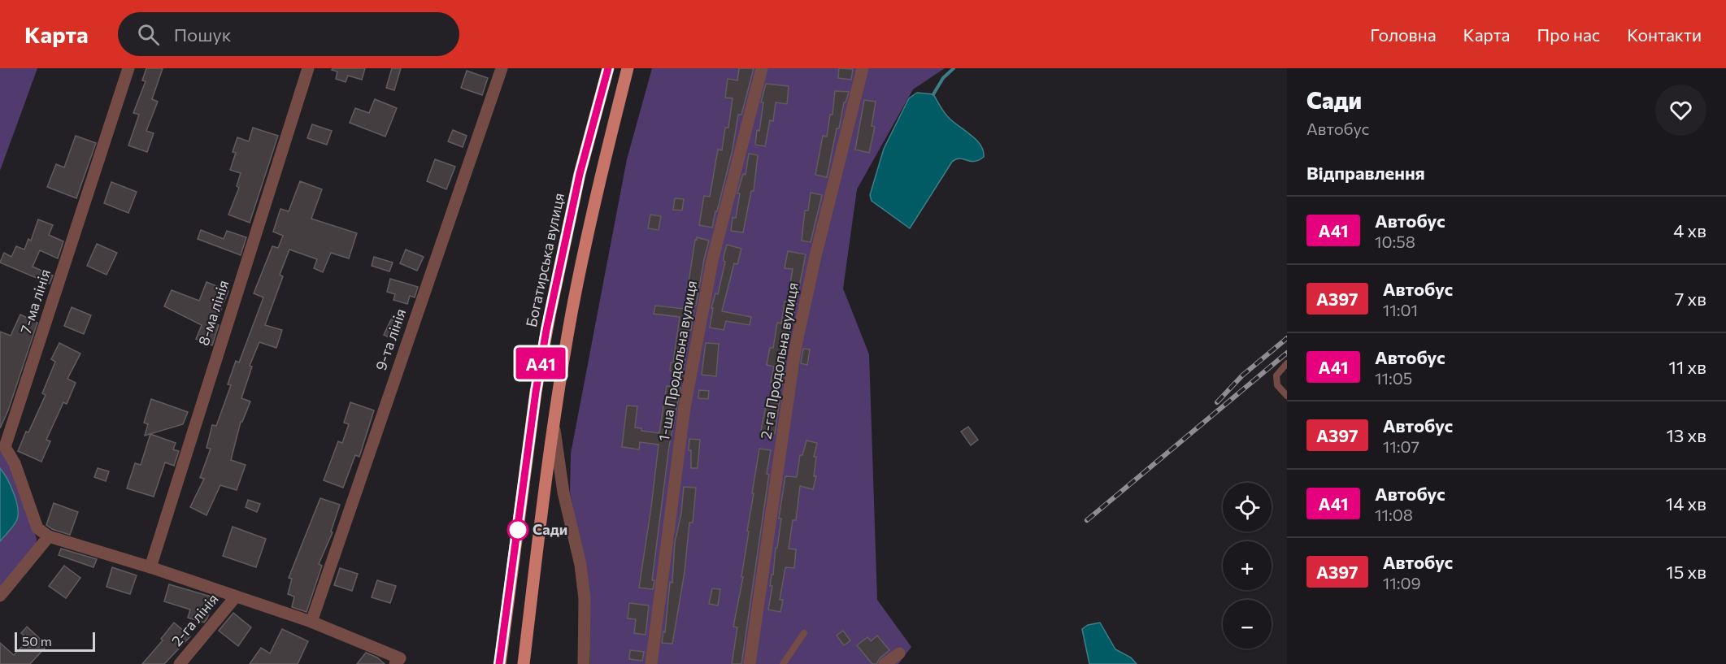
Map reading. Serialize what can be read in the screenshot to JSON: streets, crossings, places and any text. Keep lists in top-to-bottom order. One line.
{"streets":{"main road":["Богатирська вулиця"],"street":["7-ма лінія","8-ма лінія","9-та лінія","1-ша Продольна вулиця","2-га Продольна вулиця","2-га лінія"]},"places":["Сади"],"lines":["bus line A41"],"scale_bar":"50 m","page":{"header":"Карта","search":"Пошук","nav":["Головна","Карта","Про нас","Контакти"],"on_map":"A41","heading":[["Сади","Автобус"],"Відправлення"],"list":[{"mark":"A41","name":"Автобус","note":"10:58","value":"4 хв"},{"mark":"А397","name":"Автобус","note":"11:01","value":"7 хв"},{"mark":"A41","name":"Автобус","note":"11:05","value":"11 хв"},{"mark":"А397","name":"Автобус","note":"11:07","value":"13 хв"},{"mark":"A41","name":"Автобус","note":"11:08","value":"14 хв"},{"mark":"А397","name":"Автобус","note":"11:09","value":"15 хв"}],"map_buttons":["+","−"],"scale":"50 m"}}
